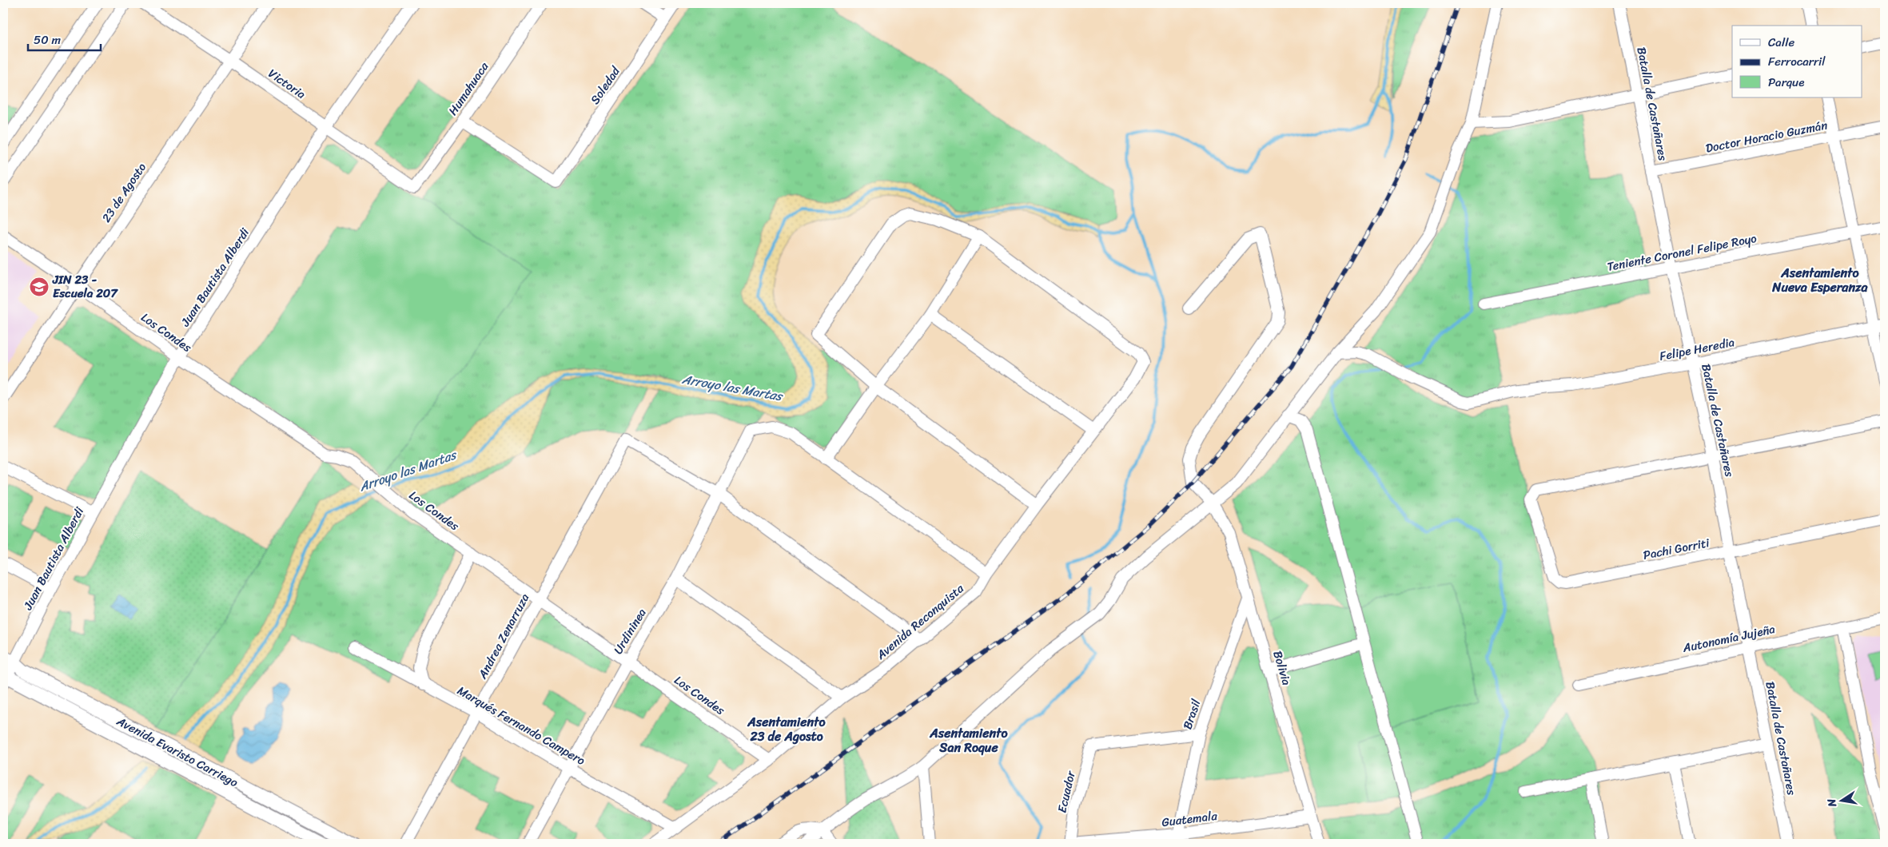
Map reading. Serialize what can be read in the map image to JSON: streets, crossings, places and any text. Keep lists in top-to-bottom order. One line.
{"streets":{"street":["Victoria","Soledad","Humahuaca","Batalla de Castañares","Doctor Horacio Guzmán","23 de Agosto","Teniente Coronel Felipe Royo","Juan Bautista Alberdi","Los Condes","Felipe Heredia","Pachi Gorriti","Avenida Reconquista","Urdininea","Andrea Zenarruza","Autonomía Jujeña","Bolivia","Brasil","Marqués Fernando Campero","Avenida Evaristo Carriego","Ecuador","Guatemala"]},"crossings":[["Victoria","Humahuaca"],["Victoria","23 de Agosto"],["Victoria","Juan Bautista Alberdi"],["Soledad","Humahuaca"],["Batalla de Castañares","Doctor Horacio Guzmán"],["Batalla de Castañares","Teniente Coronel Felipe Royo"],["Batalla de Castañares","Felipe Heredia"],["Batalla de Castañares","Pachi Gorriti"],["Batalla de Castañares","Autonomía Jujeña"],["23 de Agosto","Los Condes"],["Juan Bautista Alberdi","Los Condes"],["Juan Bautista Alberdi","Avenida Evaristo Carriego"],["Los Condes","Avenida Reconquista"],["Los Condes","Urdininea"],["Los Condes","Andrea Zenarruza"],["Avenida Reconquista","Marqués Fernando Campero"],["Urdininea","Andrea Zenarruza"],["Urdininea","Marqués Fernando Campero"],["Andrea Zenarruza","Marqués Fernando Campero"],["Bolivia","Brasil"],["Bolivia","Guatemala"],["Brasil","Ecuador"],["Brasil","Guatemala"],["Ecuador","Guatemala"]],"districts":["Asentamiento Nueva Esperanza","Asentamiento 23 de Agosto","Asentamiento San Roque"],"water":["Arroyo las Martas"],"places":{"school or university":["JIN 23 - Escuela 207"]},"legend":["Calle","Ferrocarril","Parque"],"scale_bar":"50 m","north":"left"}
